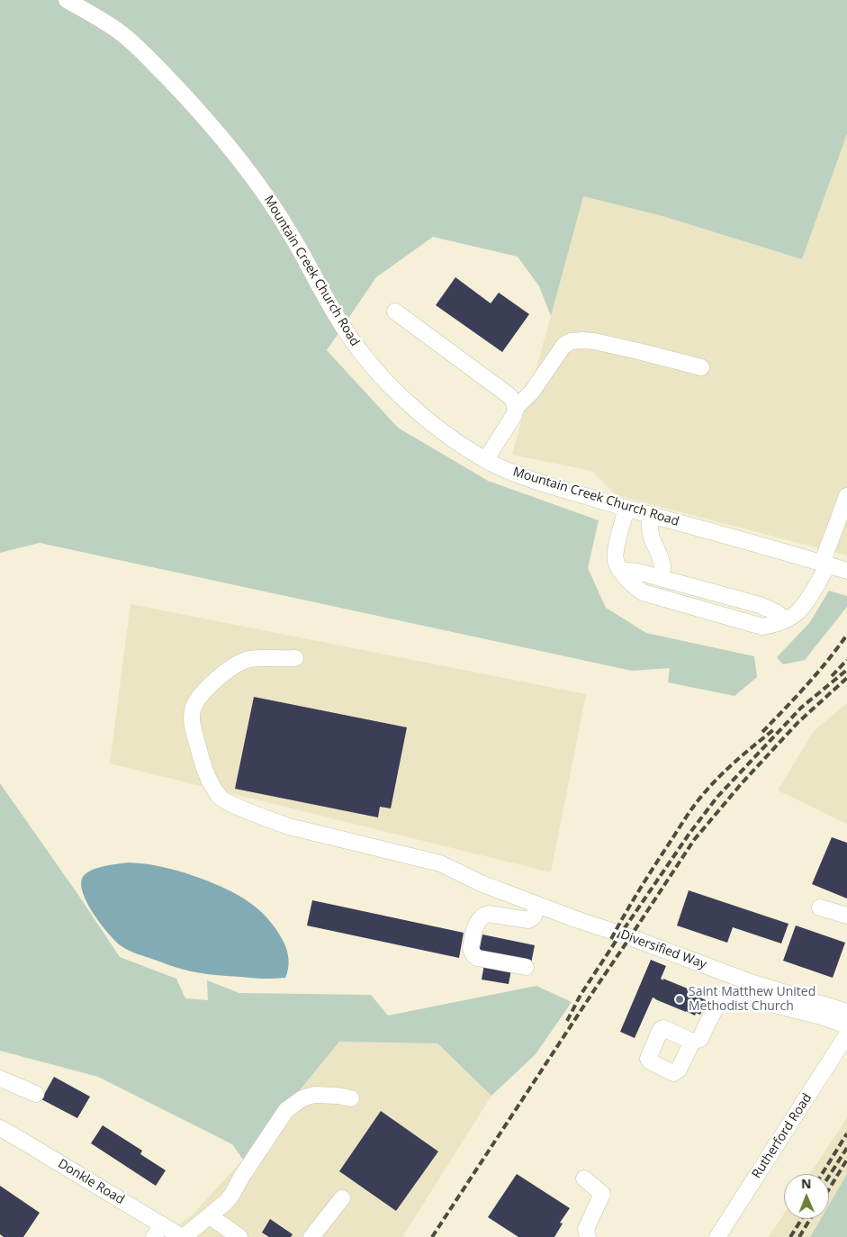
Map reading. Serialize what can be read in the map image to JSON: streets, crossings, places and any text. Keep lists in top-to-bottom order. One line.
{"streets":{"street":["Mountain Creek Church Road","Diversified Way","Rutherford Road","Donkle Road"]},"places":["Saint Matthew United Methodist Church"],"north":"top"}
